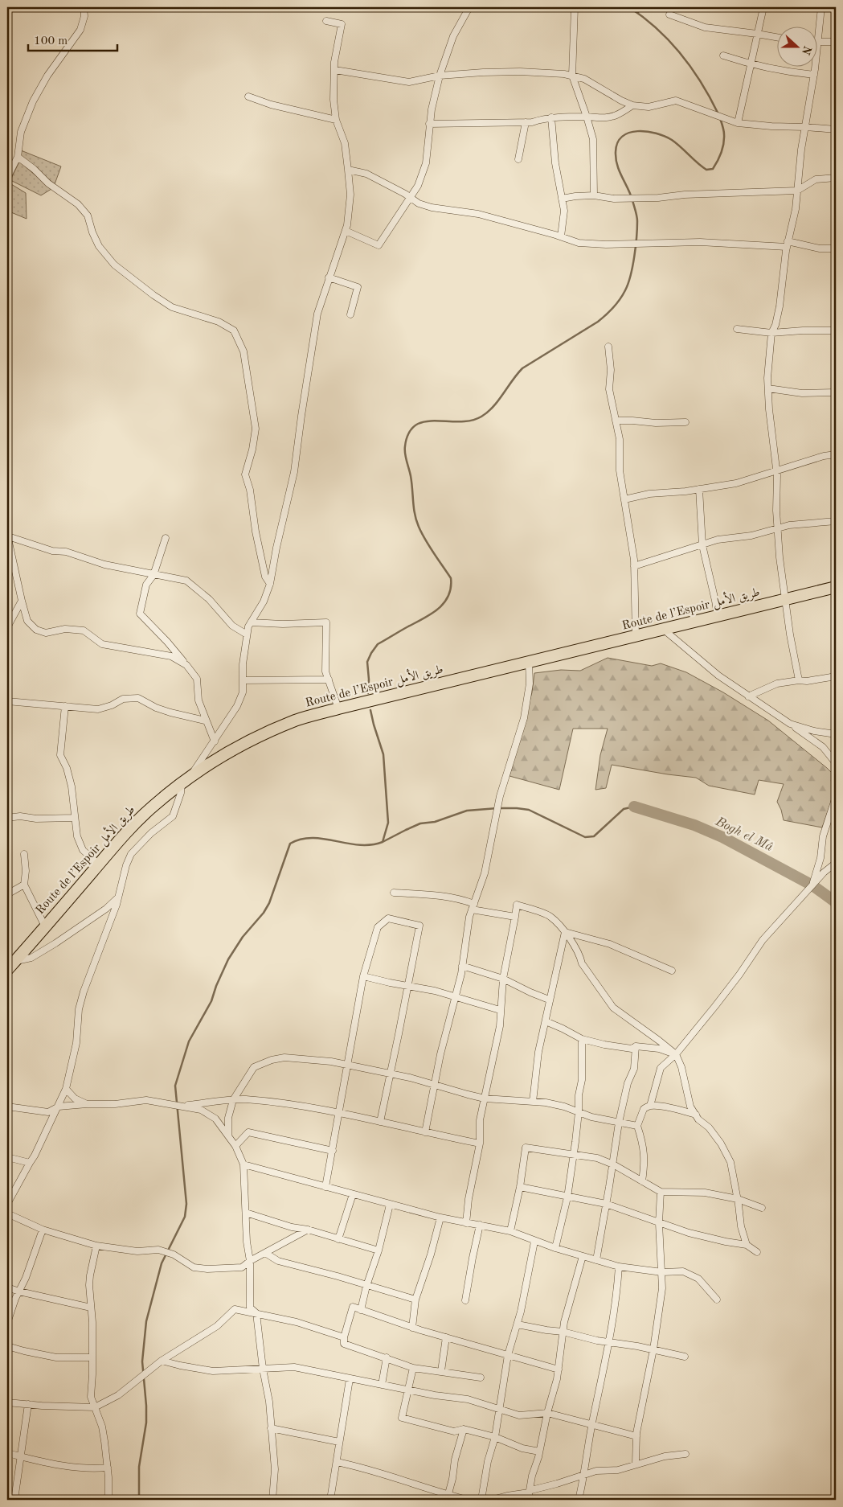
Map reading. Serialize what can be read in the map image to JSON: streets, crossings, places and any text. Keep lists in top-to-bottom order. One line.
{"streets":{"highway":["Route de l’Espoir طريق الأمل"]},"water":["Bogh el Mâ"],"scale_bar":"100 m","north":"right"}
